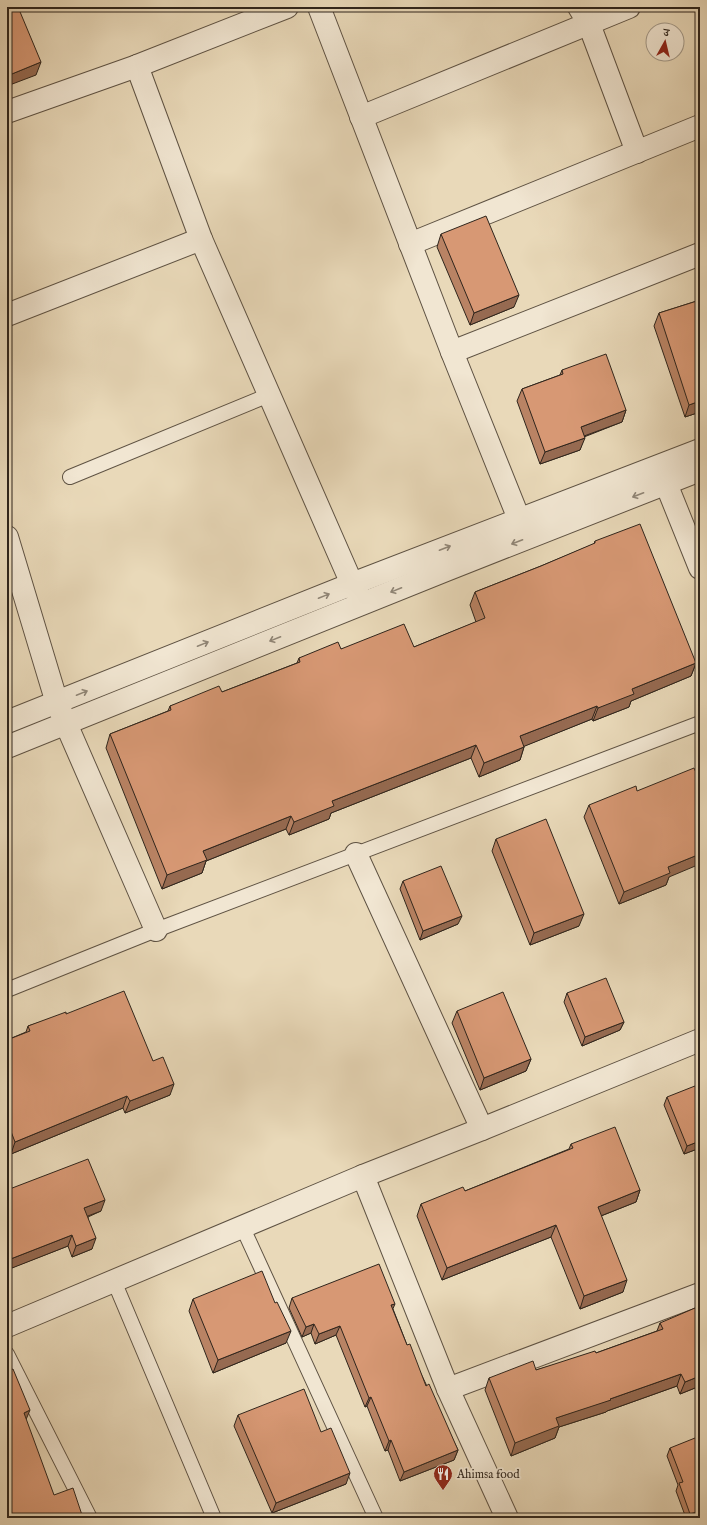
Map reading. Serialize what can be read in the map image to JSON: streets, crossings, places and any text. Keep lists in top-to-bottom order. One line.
{"places":{"restaurant":["Ahimsa food"]},"north":"top"}
